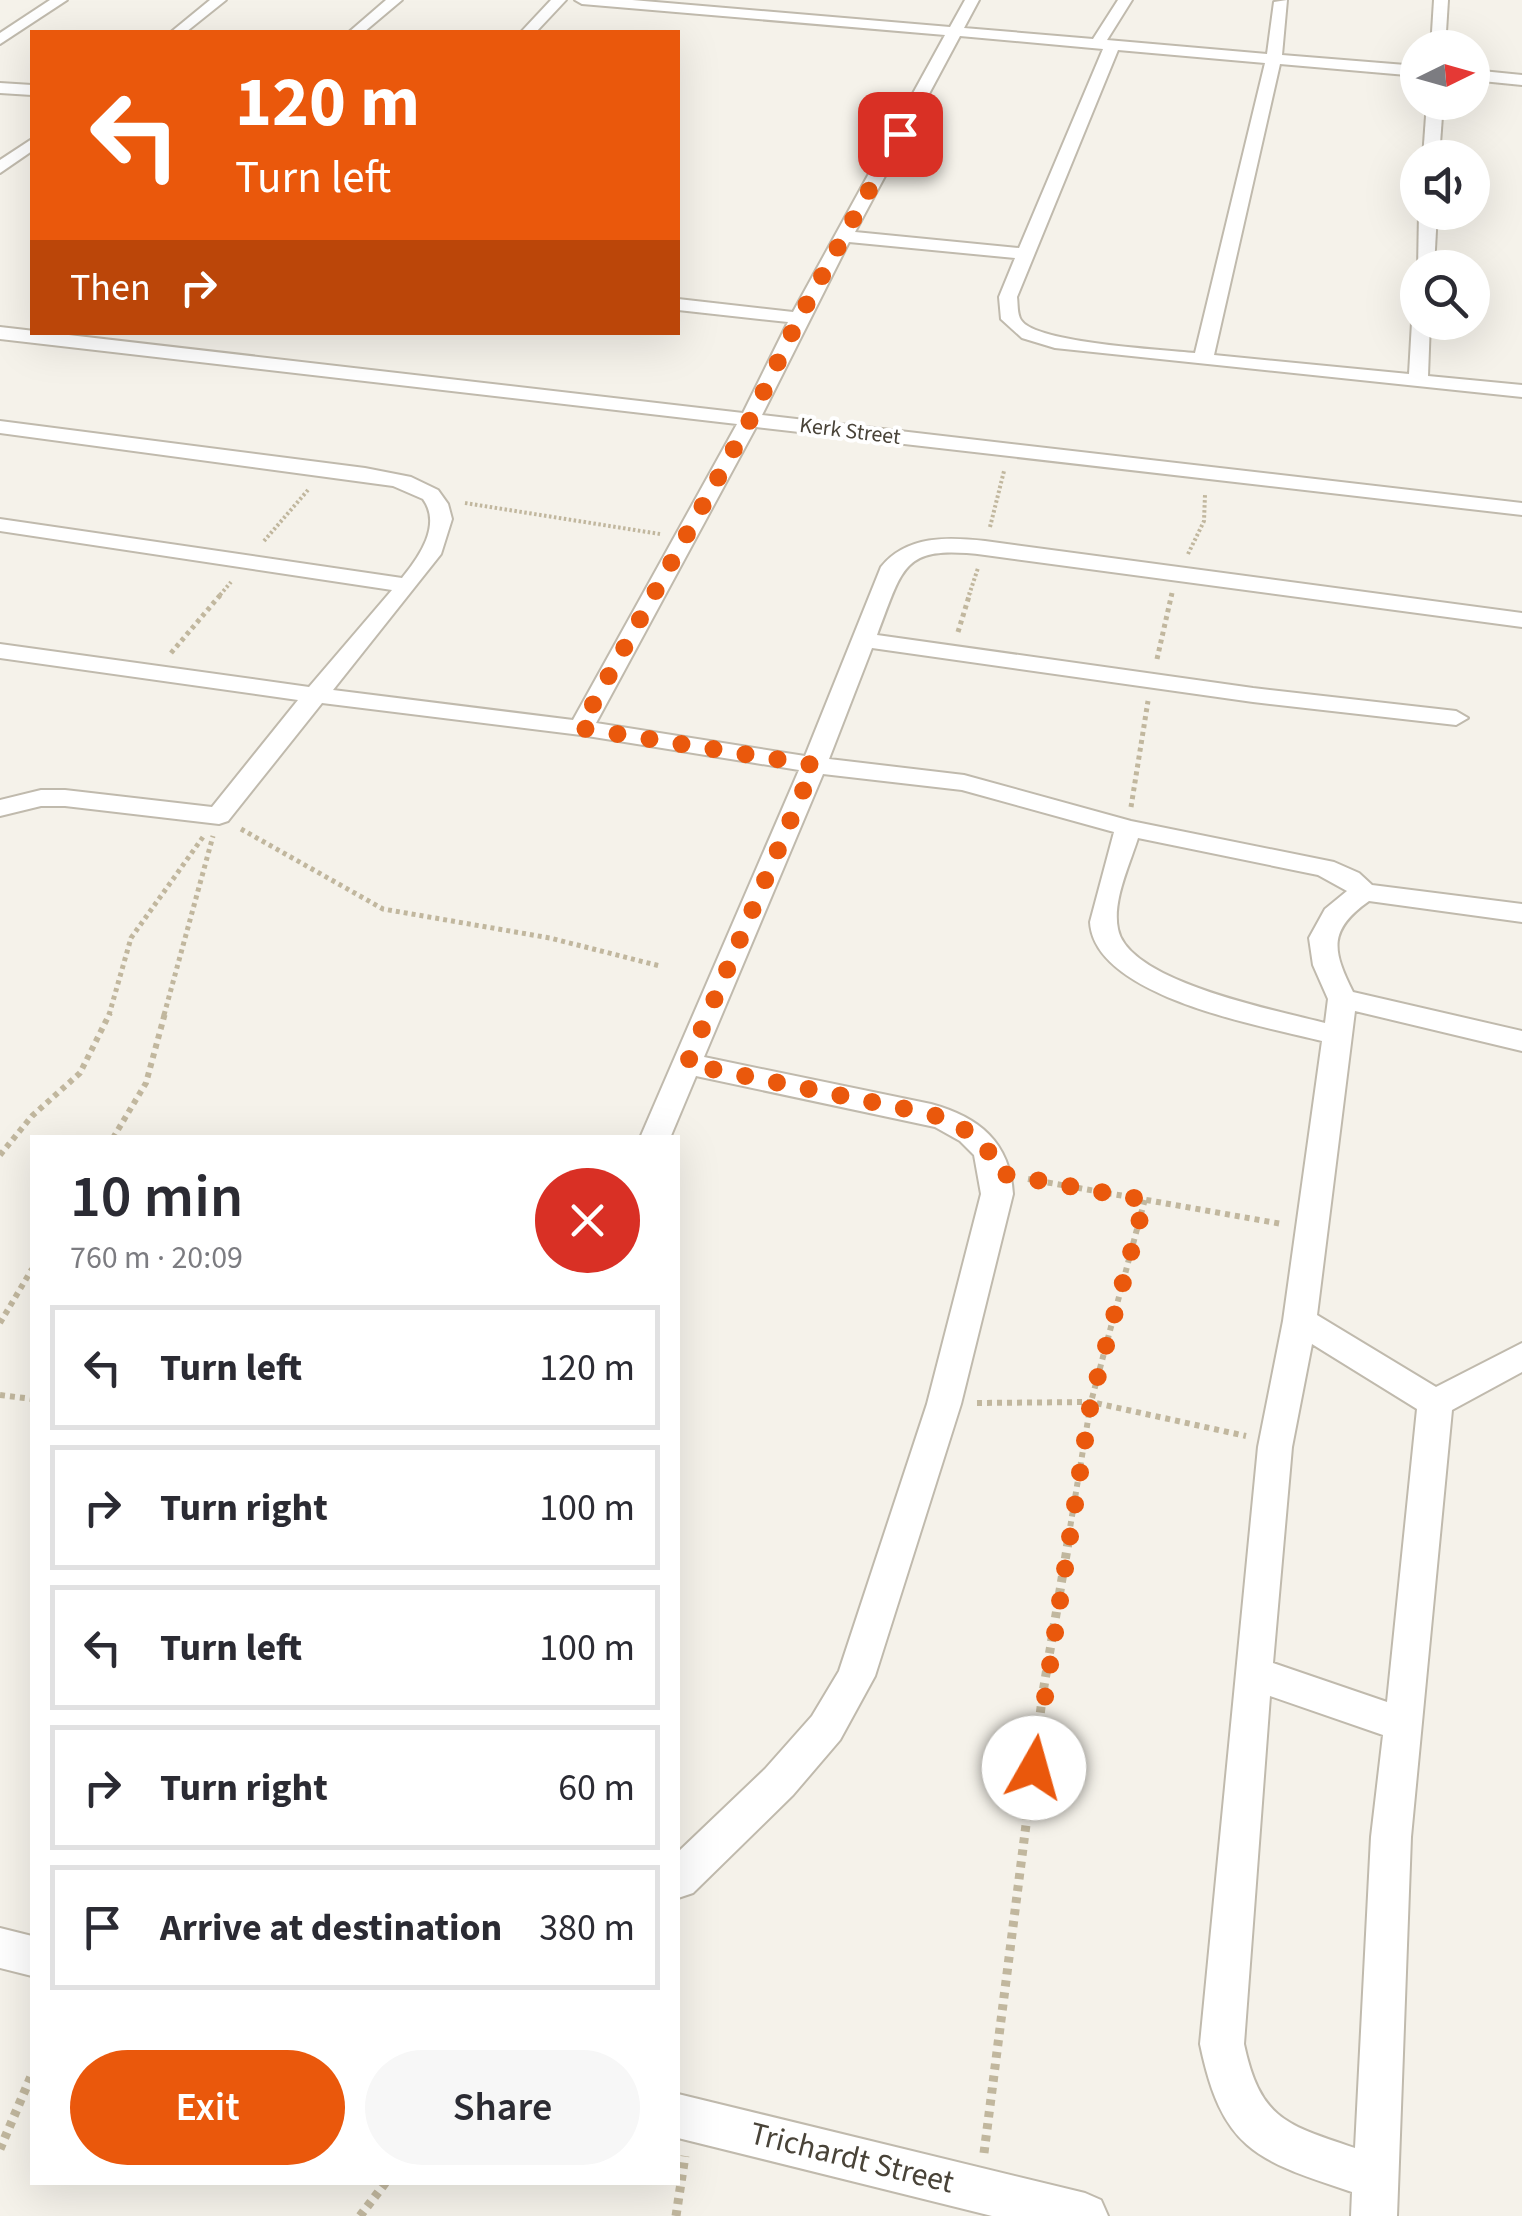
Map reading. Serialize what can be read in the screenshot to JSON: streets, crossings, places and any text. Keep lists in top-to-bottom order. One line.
{"streets":{"street":["Kerk Street","Trichardt Street"]},"north":"right","page":{"turn":["120 m","Turn left"],"then":"Then","heading":["10 min","760 m · 20:09"],"list":[{"name":"Turn left","value":"120 m"},{"name":"Turn right","value":"100 m"},{"name":"Turn left","value":"100 m"},{"name":"Turn right","value":"60 m"},{"name":"Arrive at destination","value":"380 m"}],"buttons":["Exit","Share"]}}
